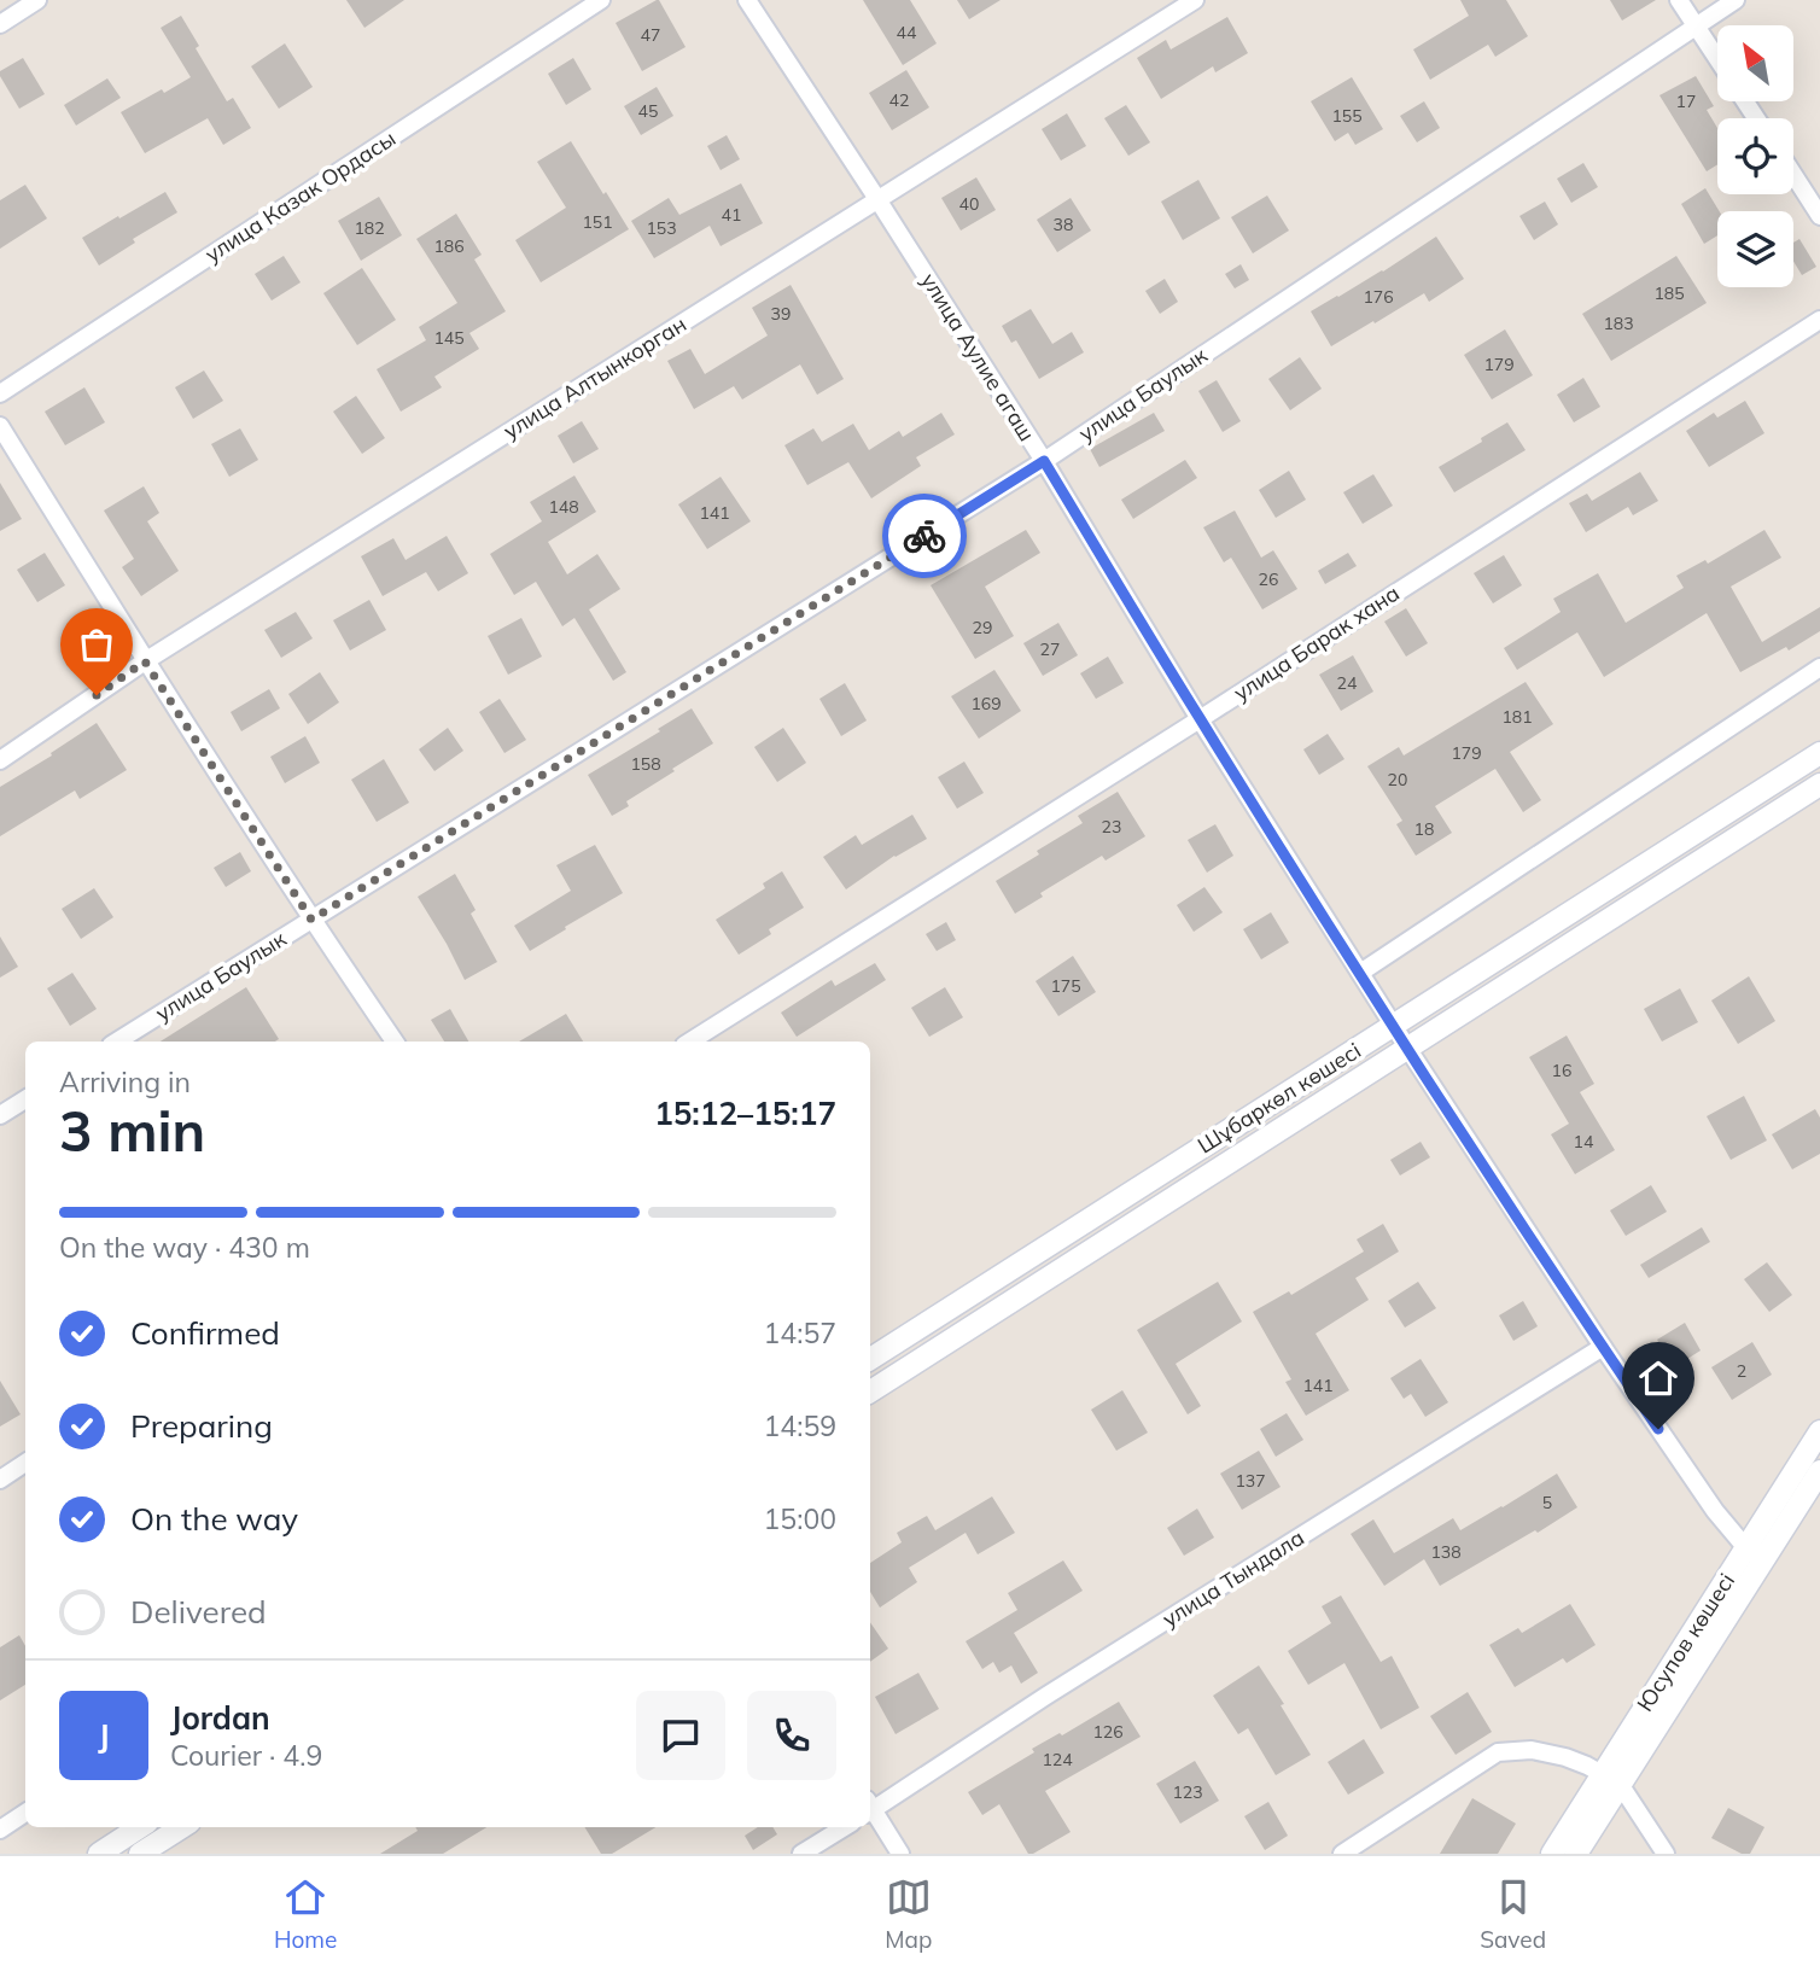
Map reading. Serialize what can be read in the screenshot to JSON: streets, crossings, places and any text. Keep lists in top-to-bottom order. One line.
{"streets":{"street":["улица Казак Ордасы","улица Аулие агаш","улица Алтынкорган","улица Баулык","улица Барак хана","Шұбаркөл көшесі","улица Тындала","Юсупов көшесі"]},"crossings":[["улица Аулие агаш","улица Алтынкорган"],["улица Аулие агаш","улица Баулык"],["улица Аулие агаш","улица Барак хана"],["улица Аулие агаш","Шұбаркөл көшесі"],["улица Аулие агаш","улица Тындала"],["улица Аулие агаш","Юсупов көшесі"]],"house_numbers":["44","47","42","17","45","155","40","41","151","38","182","153","186","185","176","39","183","145","179","148","141","26","29","27","24","169","181","179","158","20","23","18","175","16","14","2","141","137","5","138","126","124","123"],"north":"top left","page":{"heading":["3 min","Arriving in","15:12–15:17"],"panel":["Jordan","Courier · 4.9"],"bar":"On the way · 430 m","list":[["Confirmed","14:57"],["Preparing","14:59"],["On the way","15:00"],"Delivered"],"round":"J","tabs":["Home","Map","Saved"]}}
